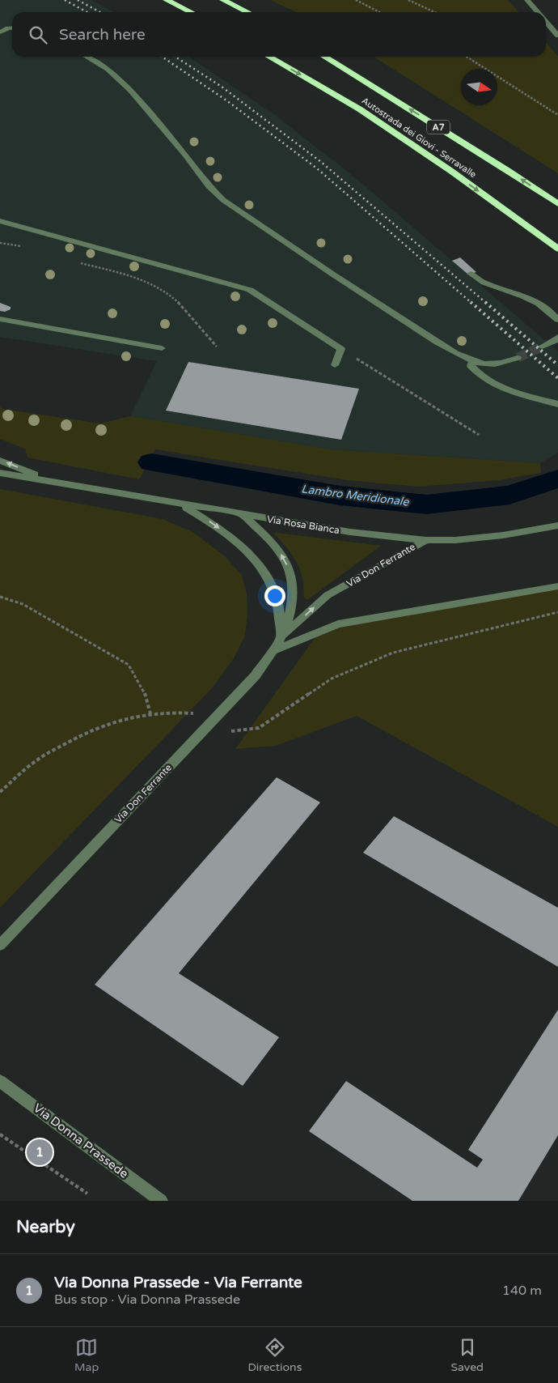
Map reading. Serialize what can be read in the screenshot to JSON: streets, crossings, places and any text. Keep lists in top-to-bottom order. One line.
{"streets":{"highway":["A7","Autostrada dei Giovi - Serravalle"],"street":["Via Rosa Bianca","Via Don Ferrante","Via Donna Prassede"]},"crossings":[["Via Rosa Bianca","Via Don Ferrante"]],"water":["Lambro Meridionale"],"north":"right","page":{"search":"Search here","pins":"1","heading":"Nearby","list":[{"mark":"1","name":"Via Donna Prassede - Via Ferrante","note":"Bus stop · Via Donna Prassede","value":"140 m"}],"nav":["Map","Directions","Saved"]}}
